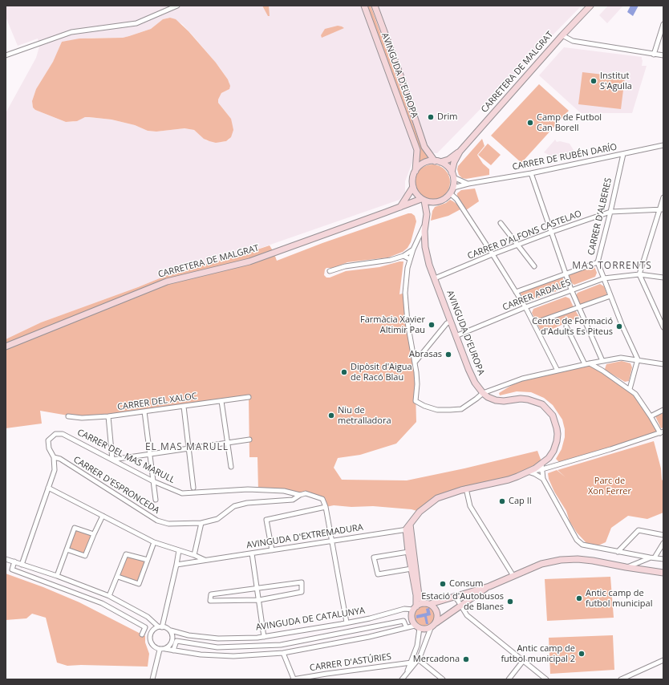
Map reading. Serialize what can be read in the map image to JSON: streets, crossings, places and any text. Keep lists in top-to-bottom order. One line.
{"streets":{"street":["CARRETERA DE MALGRAT","AVINGUDA D'EUROPA","CARRER DE RUBÉN DARÍO","CARRER D'ALBERES","CARRER D'ALFONS CASTELAO","CARRER ARDALES","CARRER DEL XALOC","CARRER DEL MAS MARULL","CARRER D'ESPRONCEDA","AVINGUDA D'EXTREMADURA","AVINGUDA DE CATALUNYA","CARRER D'ASTÚRIES"]},"crossings":[["CARRETERA DE MALGRAT","AVINGUDA D'EUROPA"],["CARRETERA DE MALGRAT","CARRER DE RUBÉN DARÍO"],["AVINGUDA D'EUROPA","CARRER DE RUBÉN DARÍO"],["AVINGUDA D'EUROPA","CARRER D'ALFONS CASTELAO"],["AVINGUDA D'EUROPA","CARRER ARDALES"],["AVINGUDA D'EUROPA","AVINGUDA D'EXTREMADURA"],["CARRER DE RUBÉN DARÍO","CARRER D'ALBERES"],["CARRER D'ALBERES","CARRER D'ALFONS CASTELAO"],["CARRER D'ALBERES","CARRER ARDALES"],["CARRER DEL MAS MARULL","CARRER D'ESPRONCEDA"],["CARRER DEL MAS MARULL","AVINGUDA D'EXTREMADURA"]],"districts":["MAS TORRENTS","EL MAS MARULL"],"parks":["Parc de Xon Ferrer"],"places":["Institut S'Agulla","Drim","Camp de Futbol Can Borell","Farmàcia Xavier Altimir Pau","Centre de Formació d'Adults Es Piteus","Abrasas","Dipòsit d'Aigua de Racó Blau","Niu de metralladora","Cap II","Consum","Antic camp de futbol municipal","Estació d'Autobusos de Blanes","Antic camp de futbol municipal 2","Mercadona"]}
